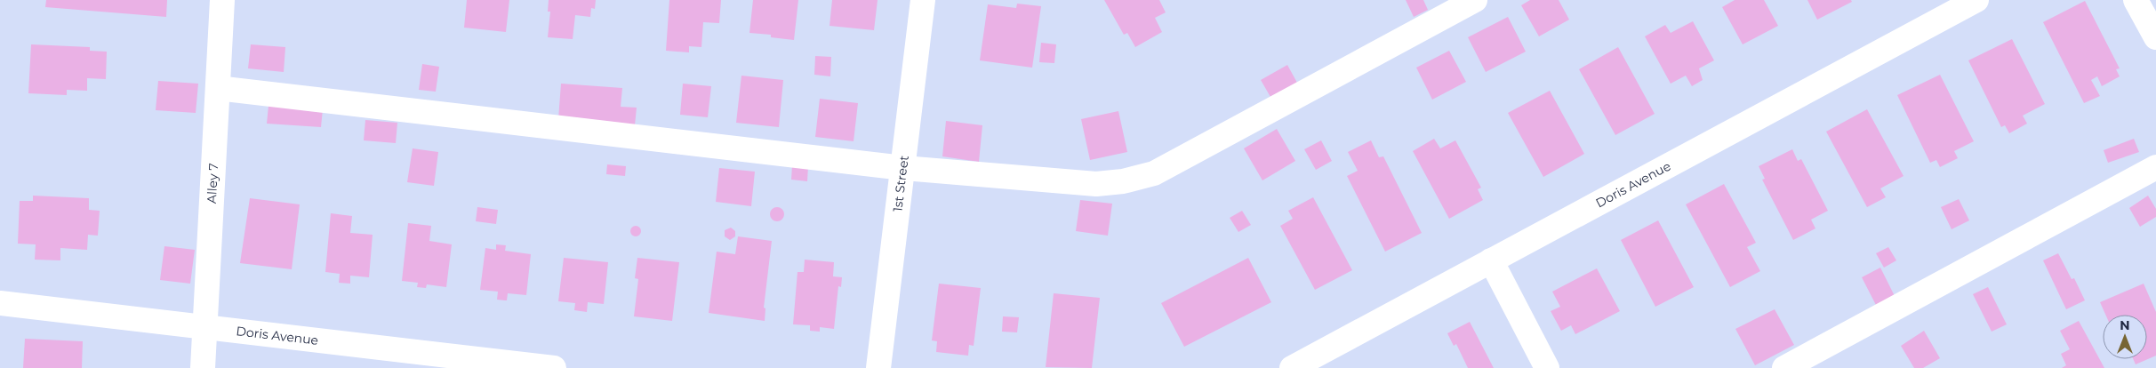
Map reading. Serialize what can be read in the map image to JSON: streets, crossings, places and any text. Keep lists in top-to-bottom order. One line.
{"streets":{"street":["Alley 7","1st Street","Doris Avenue"]},"crossings":[["Alley 7","Doris Avenue"]],"north":"top"}
